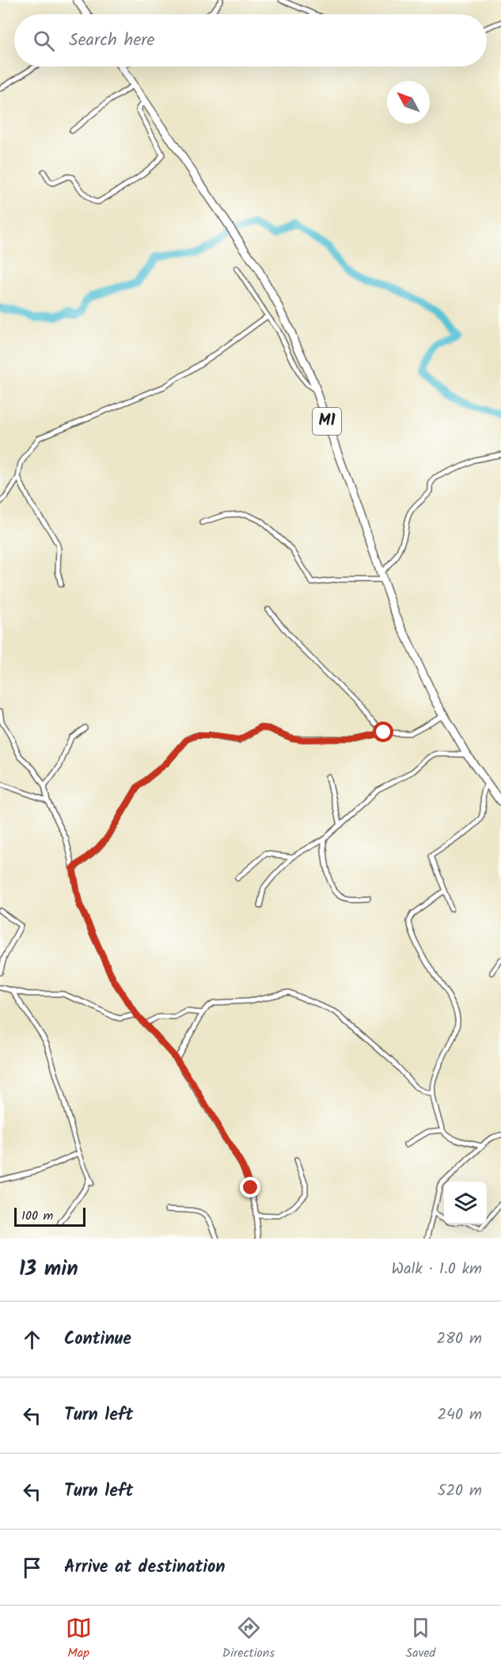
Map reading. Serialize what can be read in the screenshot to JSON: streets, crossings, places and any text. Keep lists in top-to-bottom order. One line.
{"streets":{"highway":["M1"]},"scale_bar":"100 m","north":"top left","page":{"search":"Search here","scale":"100 m","heading":["13 min","Walk · 1.0 km"],"list":[["Continue","280 m"],["Turn left","240 m"],["Turn left","520 m"],"Arrive at destination"],"nav":["Map","Directions","Saved"]}}
